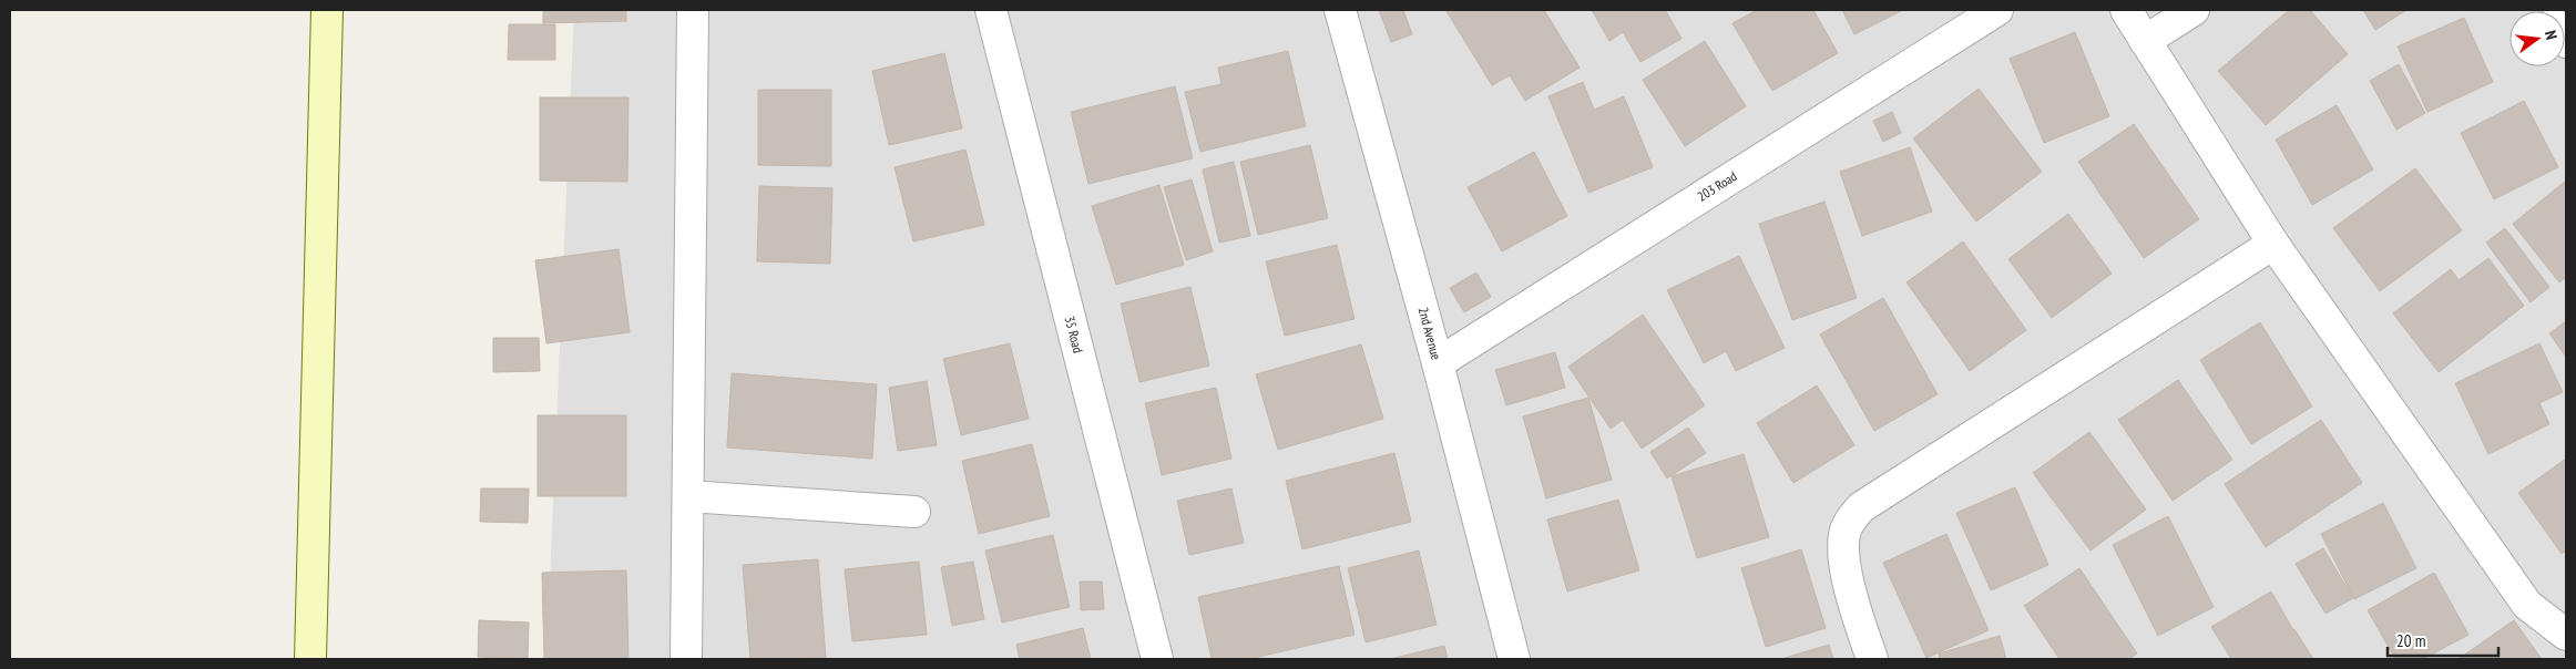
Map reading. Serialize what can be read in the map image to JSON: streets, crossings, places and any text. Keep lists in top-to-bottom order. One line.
{"streets":{"street":["203 Road","2nd Avenue","35 Road"]},"crossings":[["203 Road","2nd Avenue"]],"scale_bar":"20 m","north":"right"}
